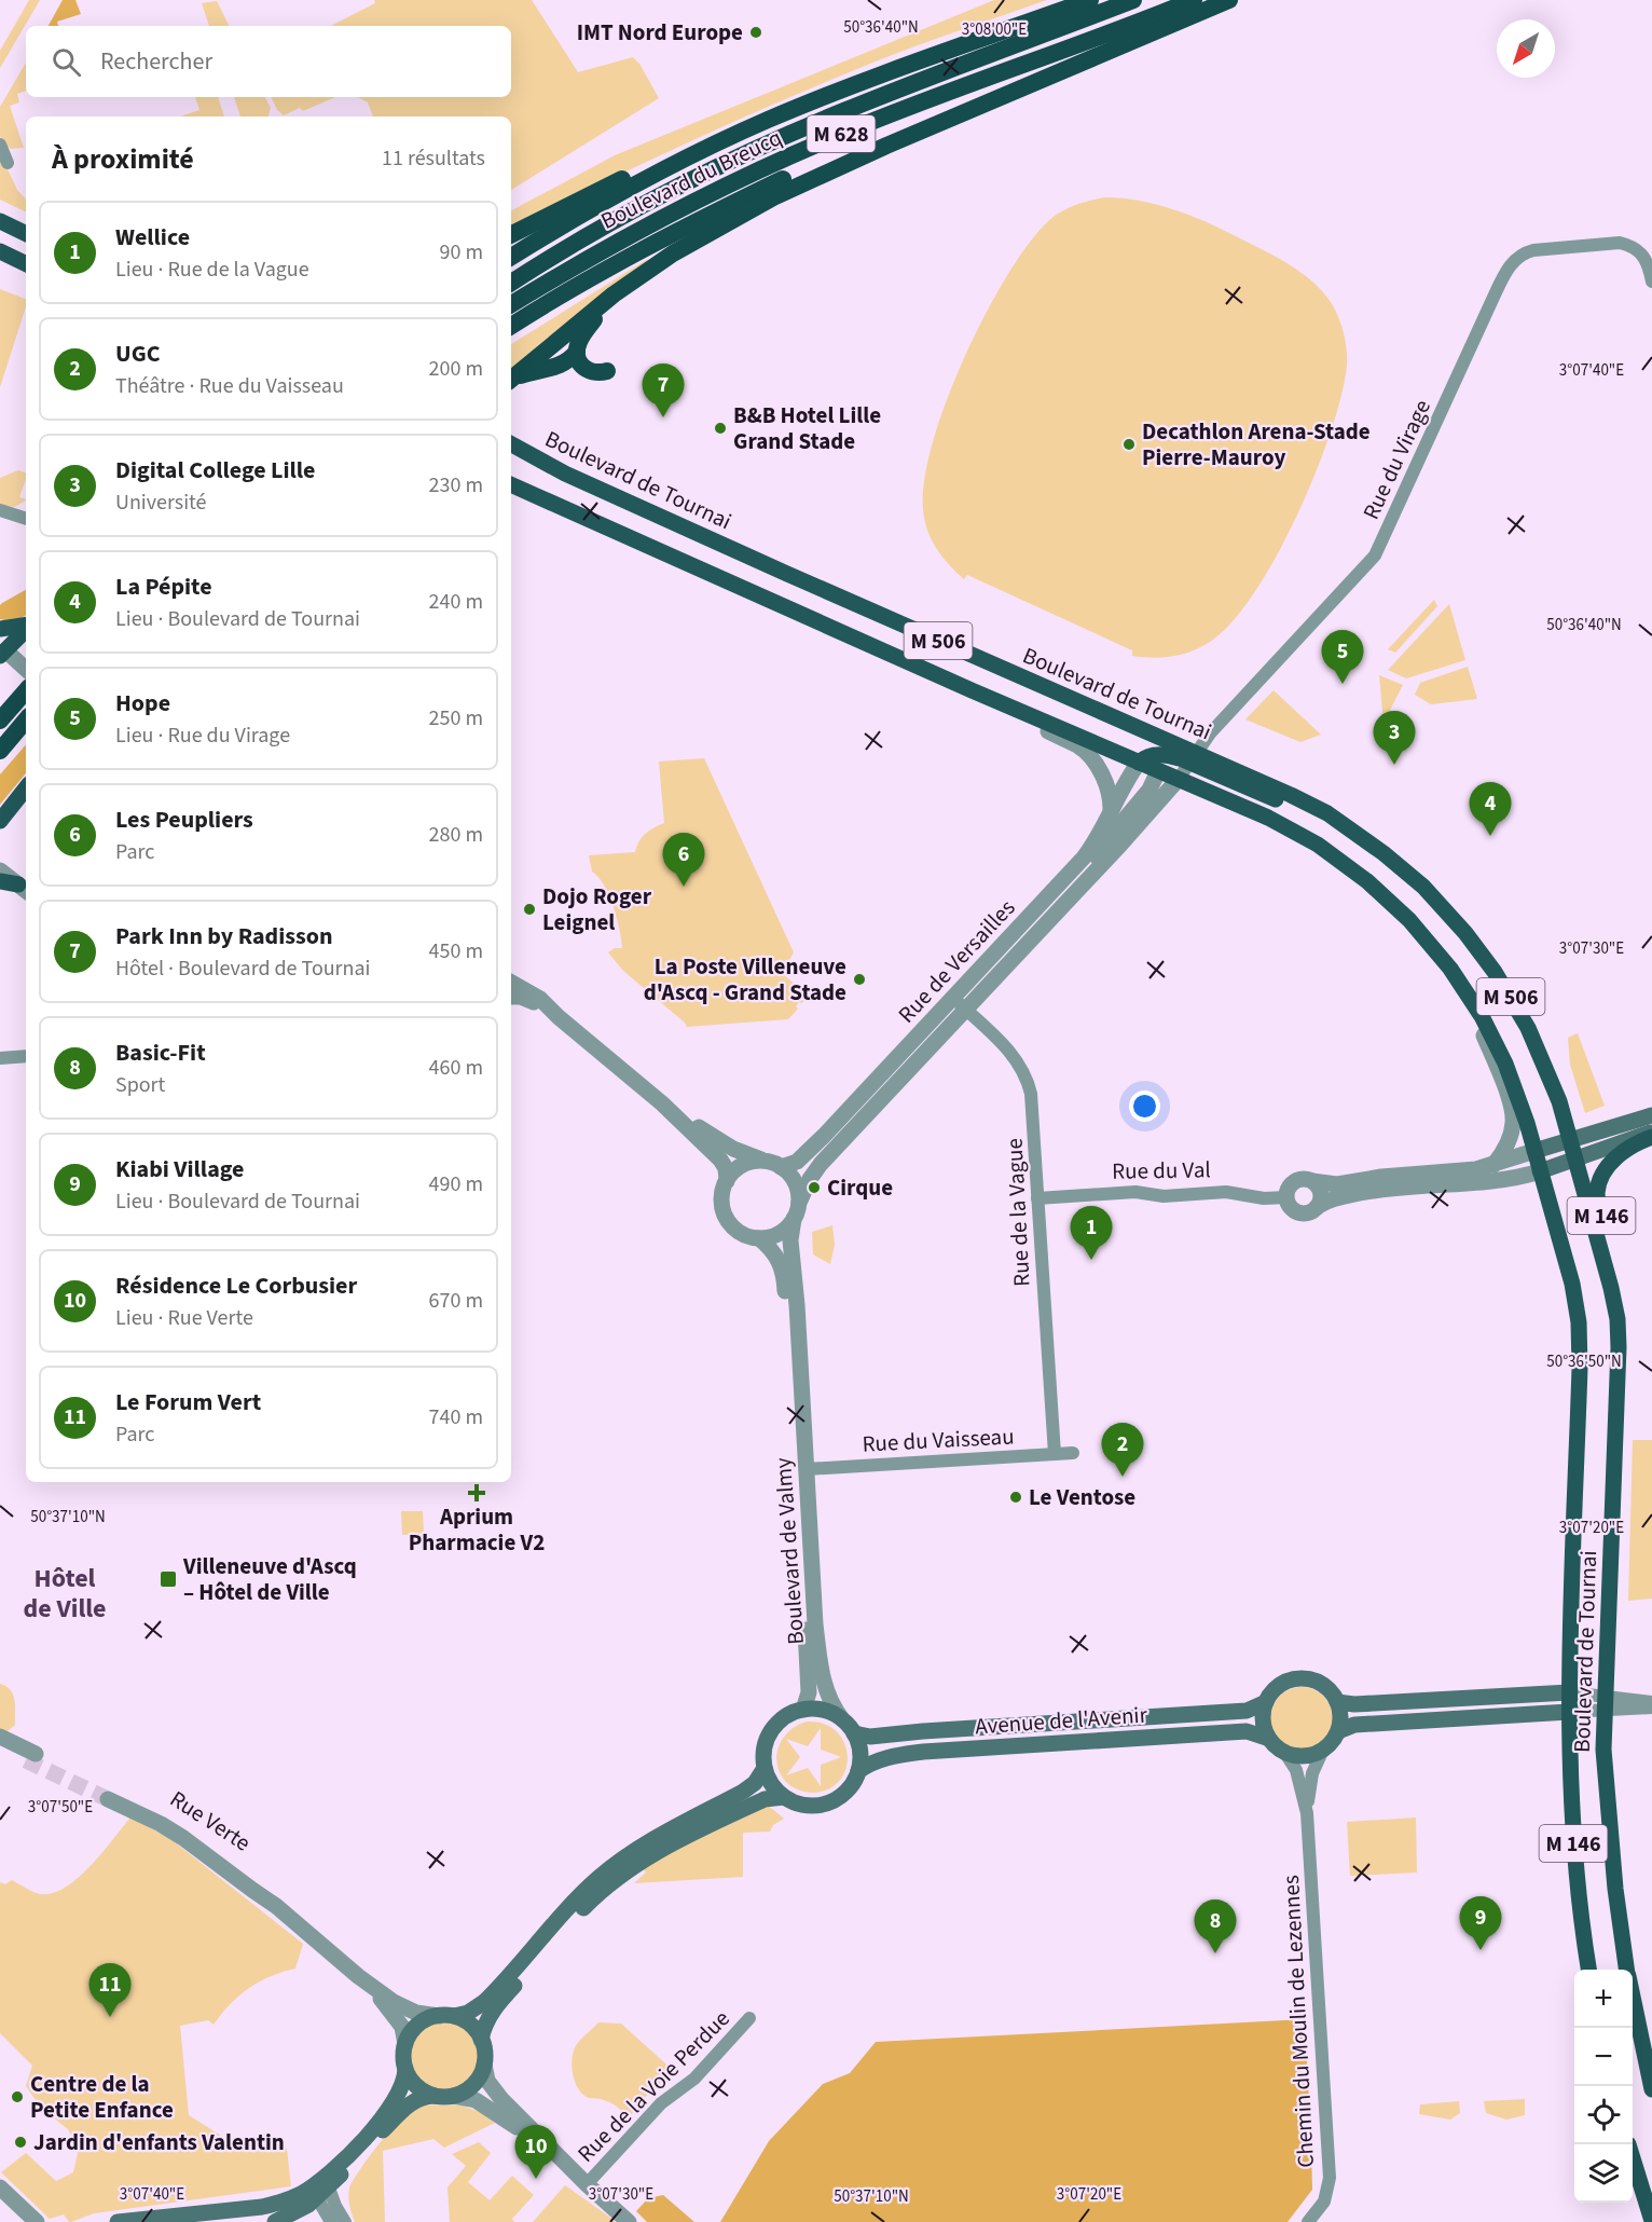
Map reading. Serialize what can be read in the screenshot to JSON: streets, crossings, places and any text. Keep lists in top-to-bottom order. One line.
{"streets":{"highway":["M 628","Boulevard du Breucq"],"main road":["Boulevard de Tournai","M 506","M 146","Avenue de l'Avenir"],"street":["Rue du Virage","Rue de Versailles","Rue du Val","Rue de la Vague","Rue du Vaisseau","Boulevard de Valmy","Rue Verte","Chemin du Moulin de Lezennes","Rue de la Voie Perdue"]},"crossings":[["Rue du Virage","Boulevard de Tournai"],["Rue du Virage","M 506"],["Rue du Virage","Rue de Versailles"],["Boulevard de Tournai","M 506"],["Boulevard de Tournai","Rue de Versailles"],["Boulevard de Tournai","M 146"],["M 506","Rue de Versailles"],["Rue de Versailles","Rue de la Vague"],["Rue de Versailles","Boulevard de Valmy"],["Rue du Val","Rue de la Vague"],["Rue de la Vague","Rue du Vaisseau"],["Rue du Vaisseau","Boulevard de Valmy"],["Boulevard de Valmy","Avenue de l'Avenir"],["Avenue de l'Avenir","Chemin du Moulin de Lezennes"]],"districts":["Hôtel de Ville"],"places":{"other":["IMT Nord Europe","B&B Hotel Lille Grand Stade","Decathlon Arena-Stade Pierre-Mauroy","Dojo Roger Leignel","La Poste Villeneuve d'Ascq - Grand Stade","Cirque","Le Ventose","Centre de la Petite Enfance","Jardin d'enfants Valentin"],"health":["Aprium Pharmacie V2"],"transit":["Villeneuve d'Ascq – Hôtel de Ville"]},"north":"bottom left","page":{"search":"Rechercher","heading":["À proximité","11 résultats"],"list":[{"mark":"1","name":"Wellice","note":"Lieu · Rue de la Vague","value":"90 m"},{"mark":"2","name":"UGC","note":"Théâtre · Rue du Vaisseau","value":"200 m"},{"mark":"3","name":"Digital College Lille","note":"Université","value":"230 m"},{"mark":"4","name":"La Pépite","note":"Lieu · Boulevard de Tournai","value":"240 m"},{"mark":"5","name":"Hope","note":"Lieu · Rue du Virage","value":"250 m"},{"mark":"6","name":"Les Peupliers","note":"Parc","value":"280 m"},{"mark":"7","name":"Park Inn by Radisson","note":"Hôtel · Boulevard de Tournai","value":"450 m"},{"mark":"8","name":"Basic-Fit","note":"Sport","value":"460 m"},{"mark":"9","name":"Kiabi Village","note":"Lieu · Boulevard de Tournai","value":"490 m"},{"mark":"10","name":"Résidence Le Corbusier","note":"Lieu · Rue Verte","value":"670 m"},{"mark":"11","name":"Le Forum Vert","note":"Parc","value":"740 m"}],"pins":["7","5","3","4","6","1","2","9","8","11","10"],"map_buttons":["+","−"]},"coordinates":["50°36'40\"N","3°08'00\"E","3°07'40\"E","3°07'30\"E","50°36'50\"N","50°37'10\"N","3°07'20\"E","3°07'50\"E"]}
